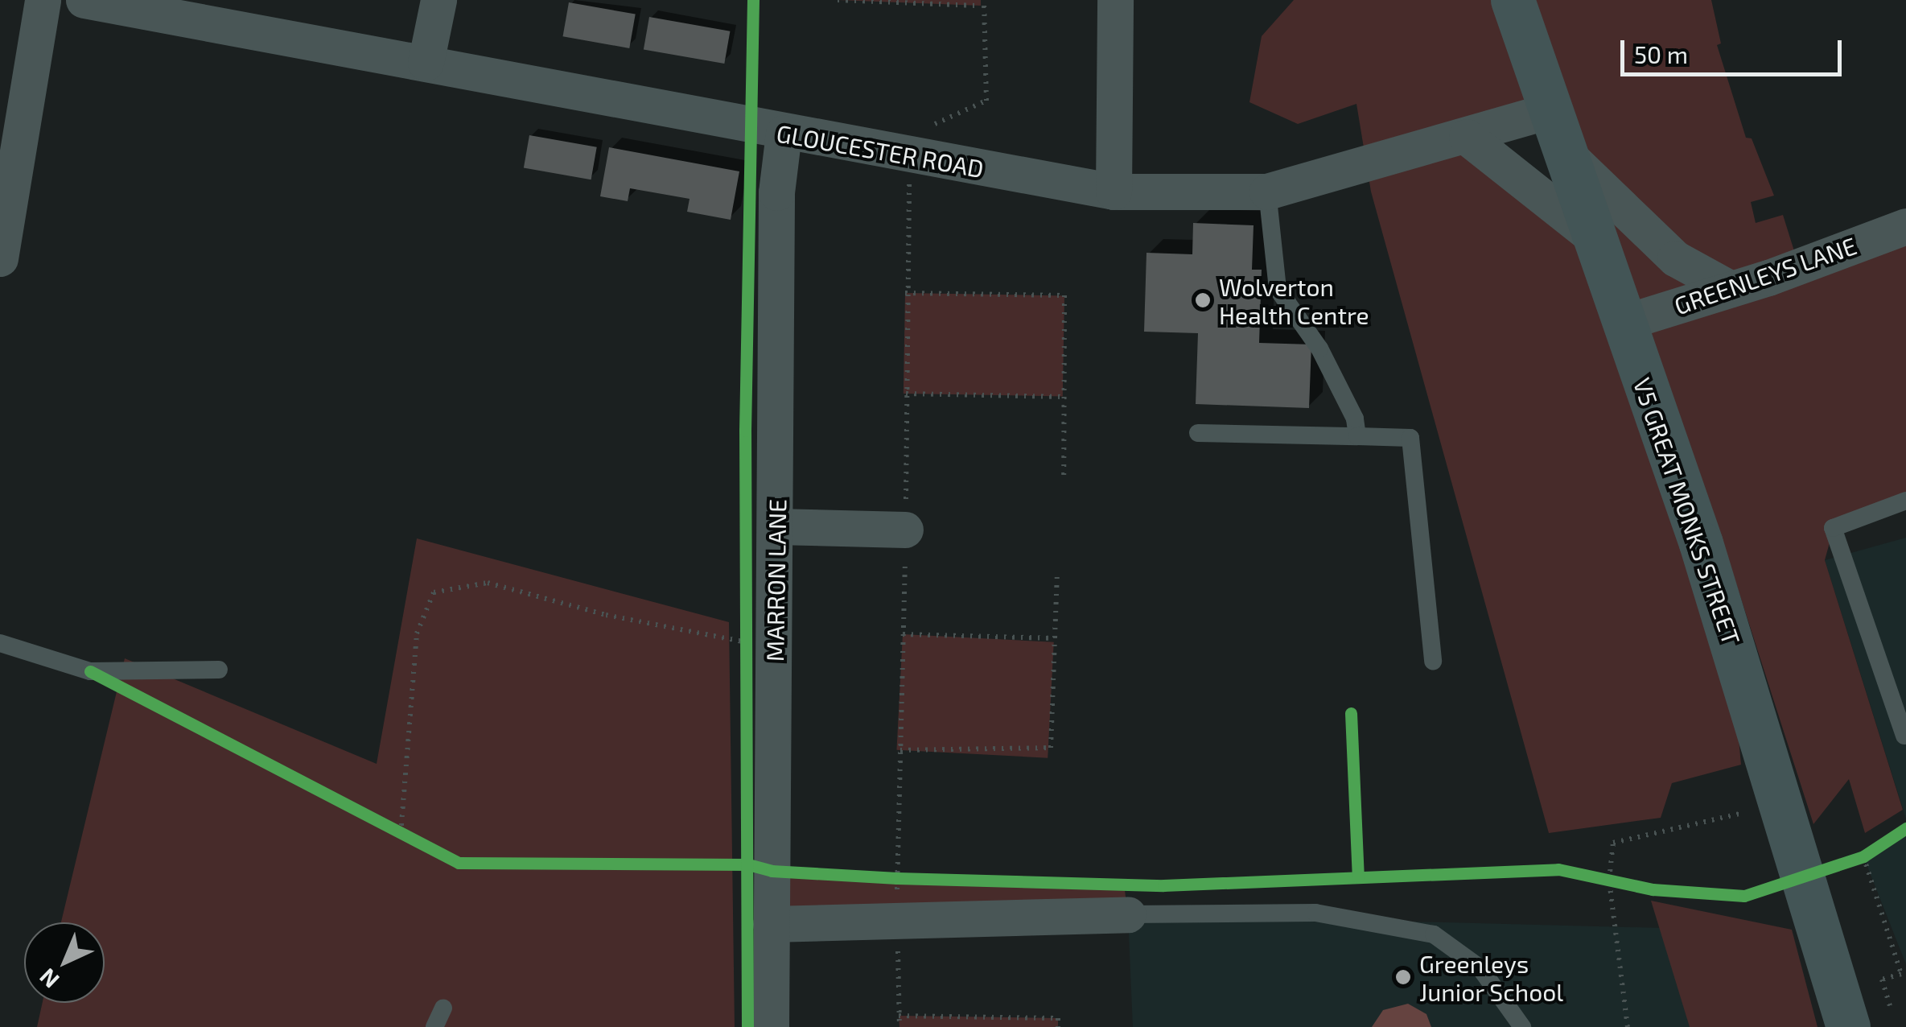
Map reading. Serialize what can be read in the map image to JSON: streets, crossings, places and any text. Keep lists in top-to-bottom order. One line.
{"streets":{"street":["GLOUCESTER ROAD","GREENLEYS LANE","V5 GREAT MONKS STREET","MARRON LANE"]},"crossings":[["GLOUCESTER ROAD","V5 GREAT MONKS STREET"],["GLOUCESTER ROAD","MARRON LANE"],["GREENLEYS LANE","V5 GREAT MONKS STREET"]],"places":["Wolverton Health Centre","Greenleys Junior School"],"scale_bar":"50 m","north":"bottom left"}
